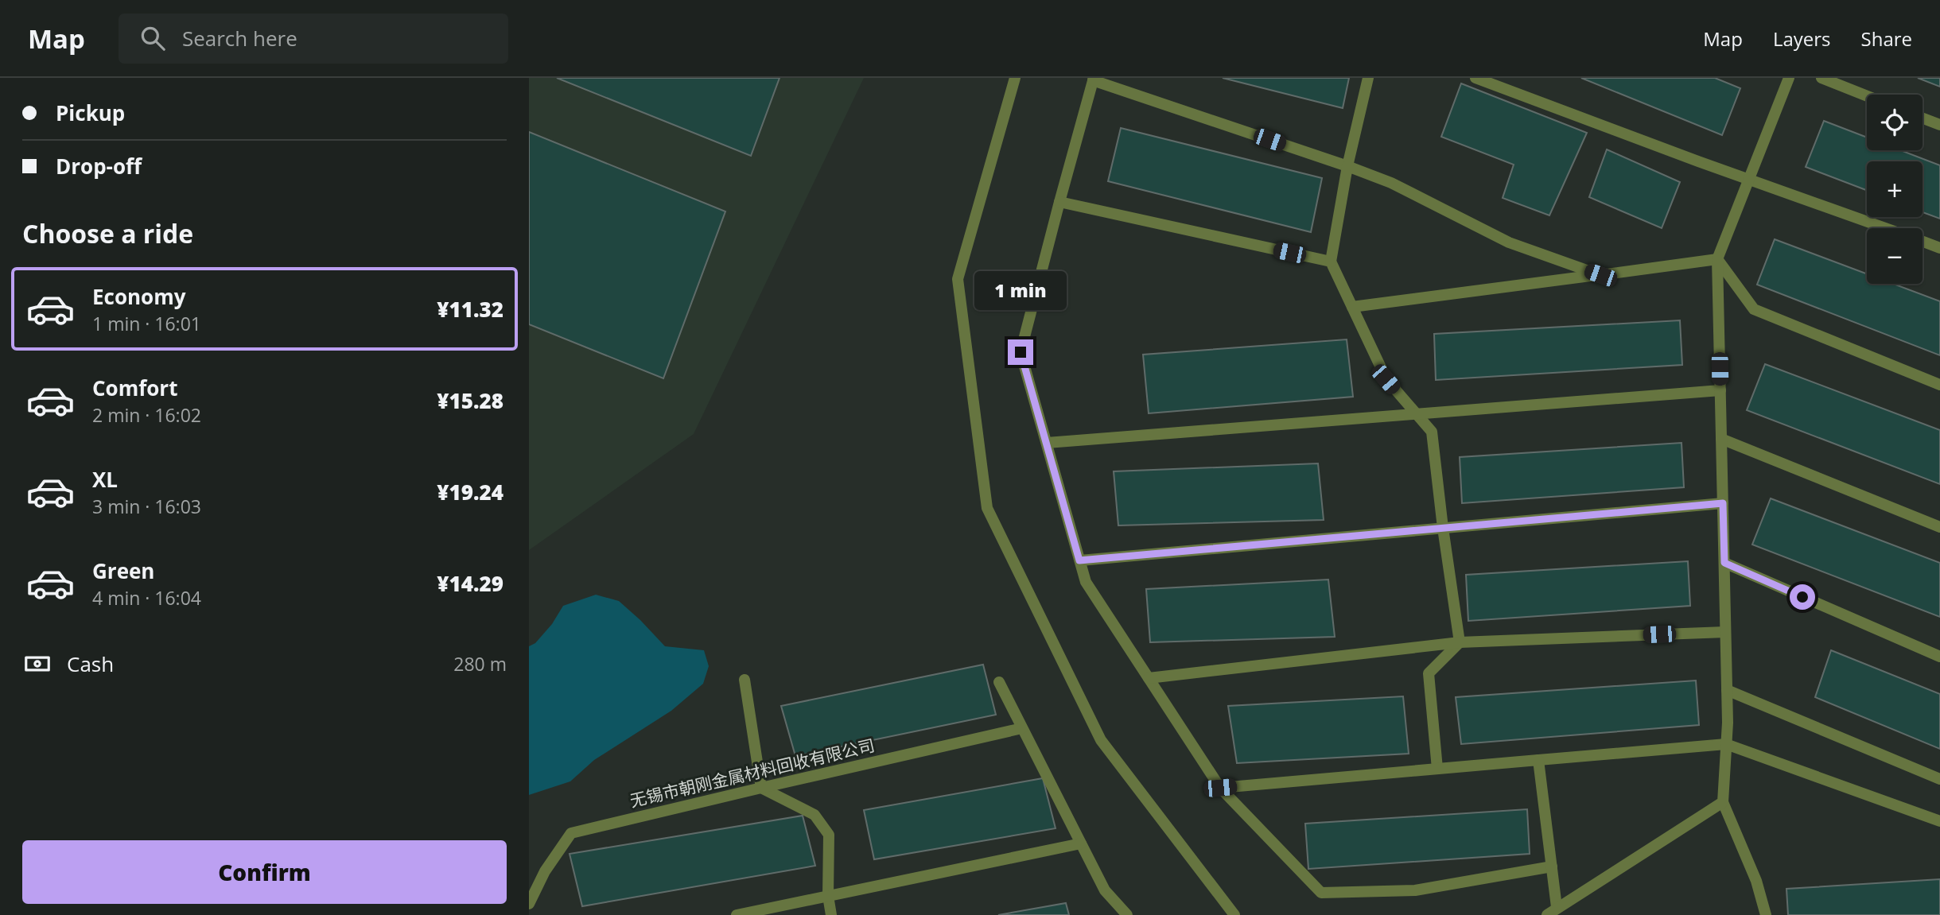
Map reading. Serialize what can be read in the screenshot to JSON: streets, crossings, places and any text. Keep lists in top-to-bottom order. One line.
{"streets":{"street":["无锡市朝刚金属材料回收有限公司"]},"page":{"header":"Map","search":"Search here","nav":["Map","Layers","Share"],"banner":["Pickup","Drop-off"],"map_buttons":["+","−"],"heading":"Choose a ride","list":[{"name":"Economy","note":"1 min · 16:01","value":"¥11.32"},{"name":"Comfort","note":"2 min · 16:02","value":"¥15.28"},{"name":"XL","note":"3 min · 16:03","value":"¥19.24"},{"name":"Green","note":"4 min · 16:04","value":"¥14.29"}],"bubble":"1 min","pay":["Cash","280 m"],"buttons":"Confirm"}}
